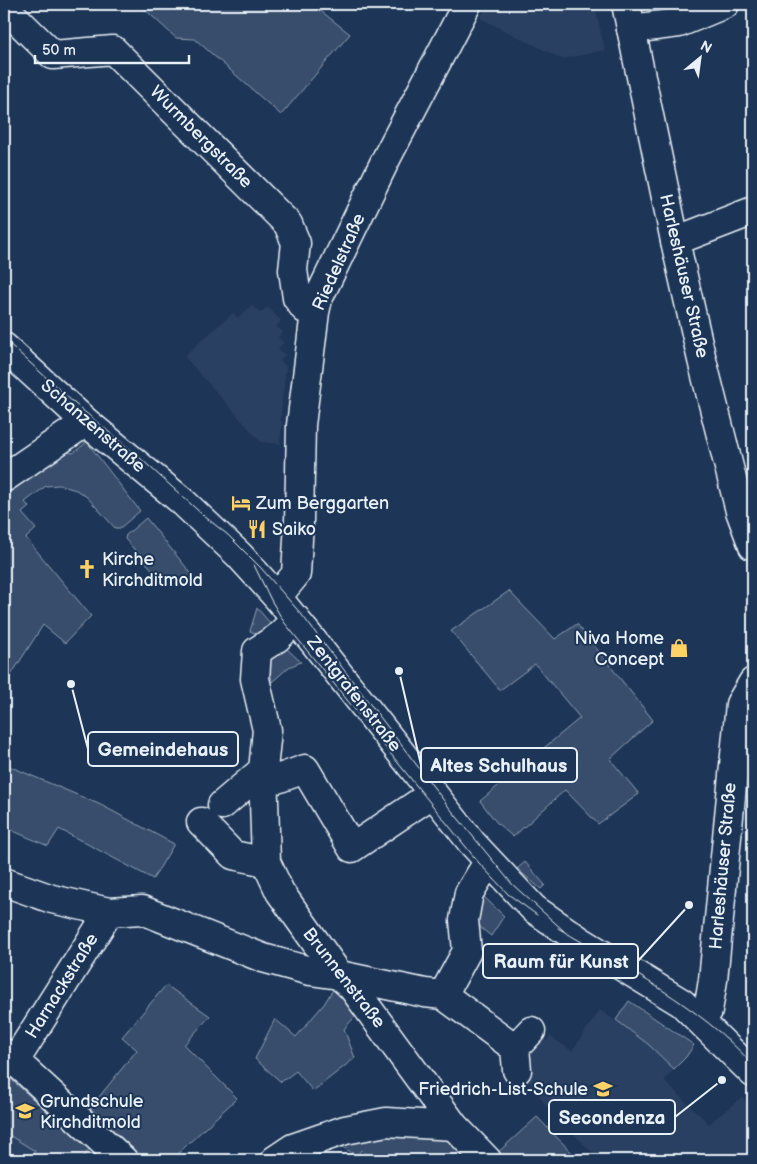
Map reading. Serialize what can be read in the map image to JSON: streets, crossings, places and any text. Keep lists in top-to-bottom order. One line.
{"streets":{"street":["Wurmbergstraße","Riedelstraße","Harleshäuser Straße","Schanzenstraße","Zentgrafenstraße","Brunnenstraße","Harnackstraße"]},"crossings":[["Wurmbergstraße","Riedelstraße"],["Riedelstraße","Zentgrafenstraße"],["Harleshäuser Straße","Zentgrafenstraße"],["Schanzenstraße","Zentgrafenstraße"],["Zentgrafenstraße","Brunnenstraße"]],"places":{"hotel":["Zum Berggarten"],"restaurant":["Saiko"],"church":["Kirche Kirchditmold"],"shop":["Niva Home Concept"],"other":["Altes Schulhaus","Gemeindehaus","Raum für Kunst","Secondenza"],"school or university":["Friedrich-List-Schule","Grundschule Kirchditmold"]},"scale_bar":"50 m","north":"top right"}
